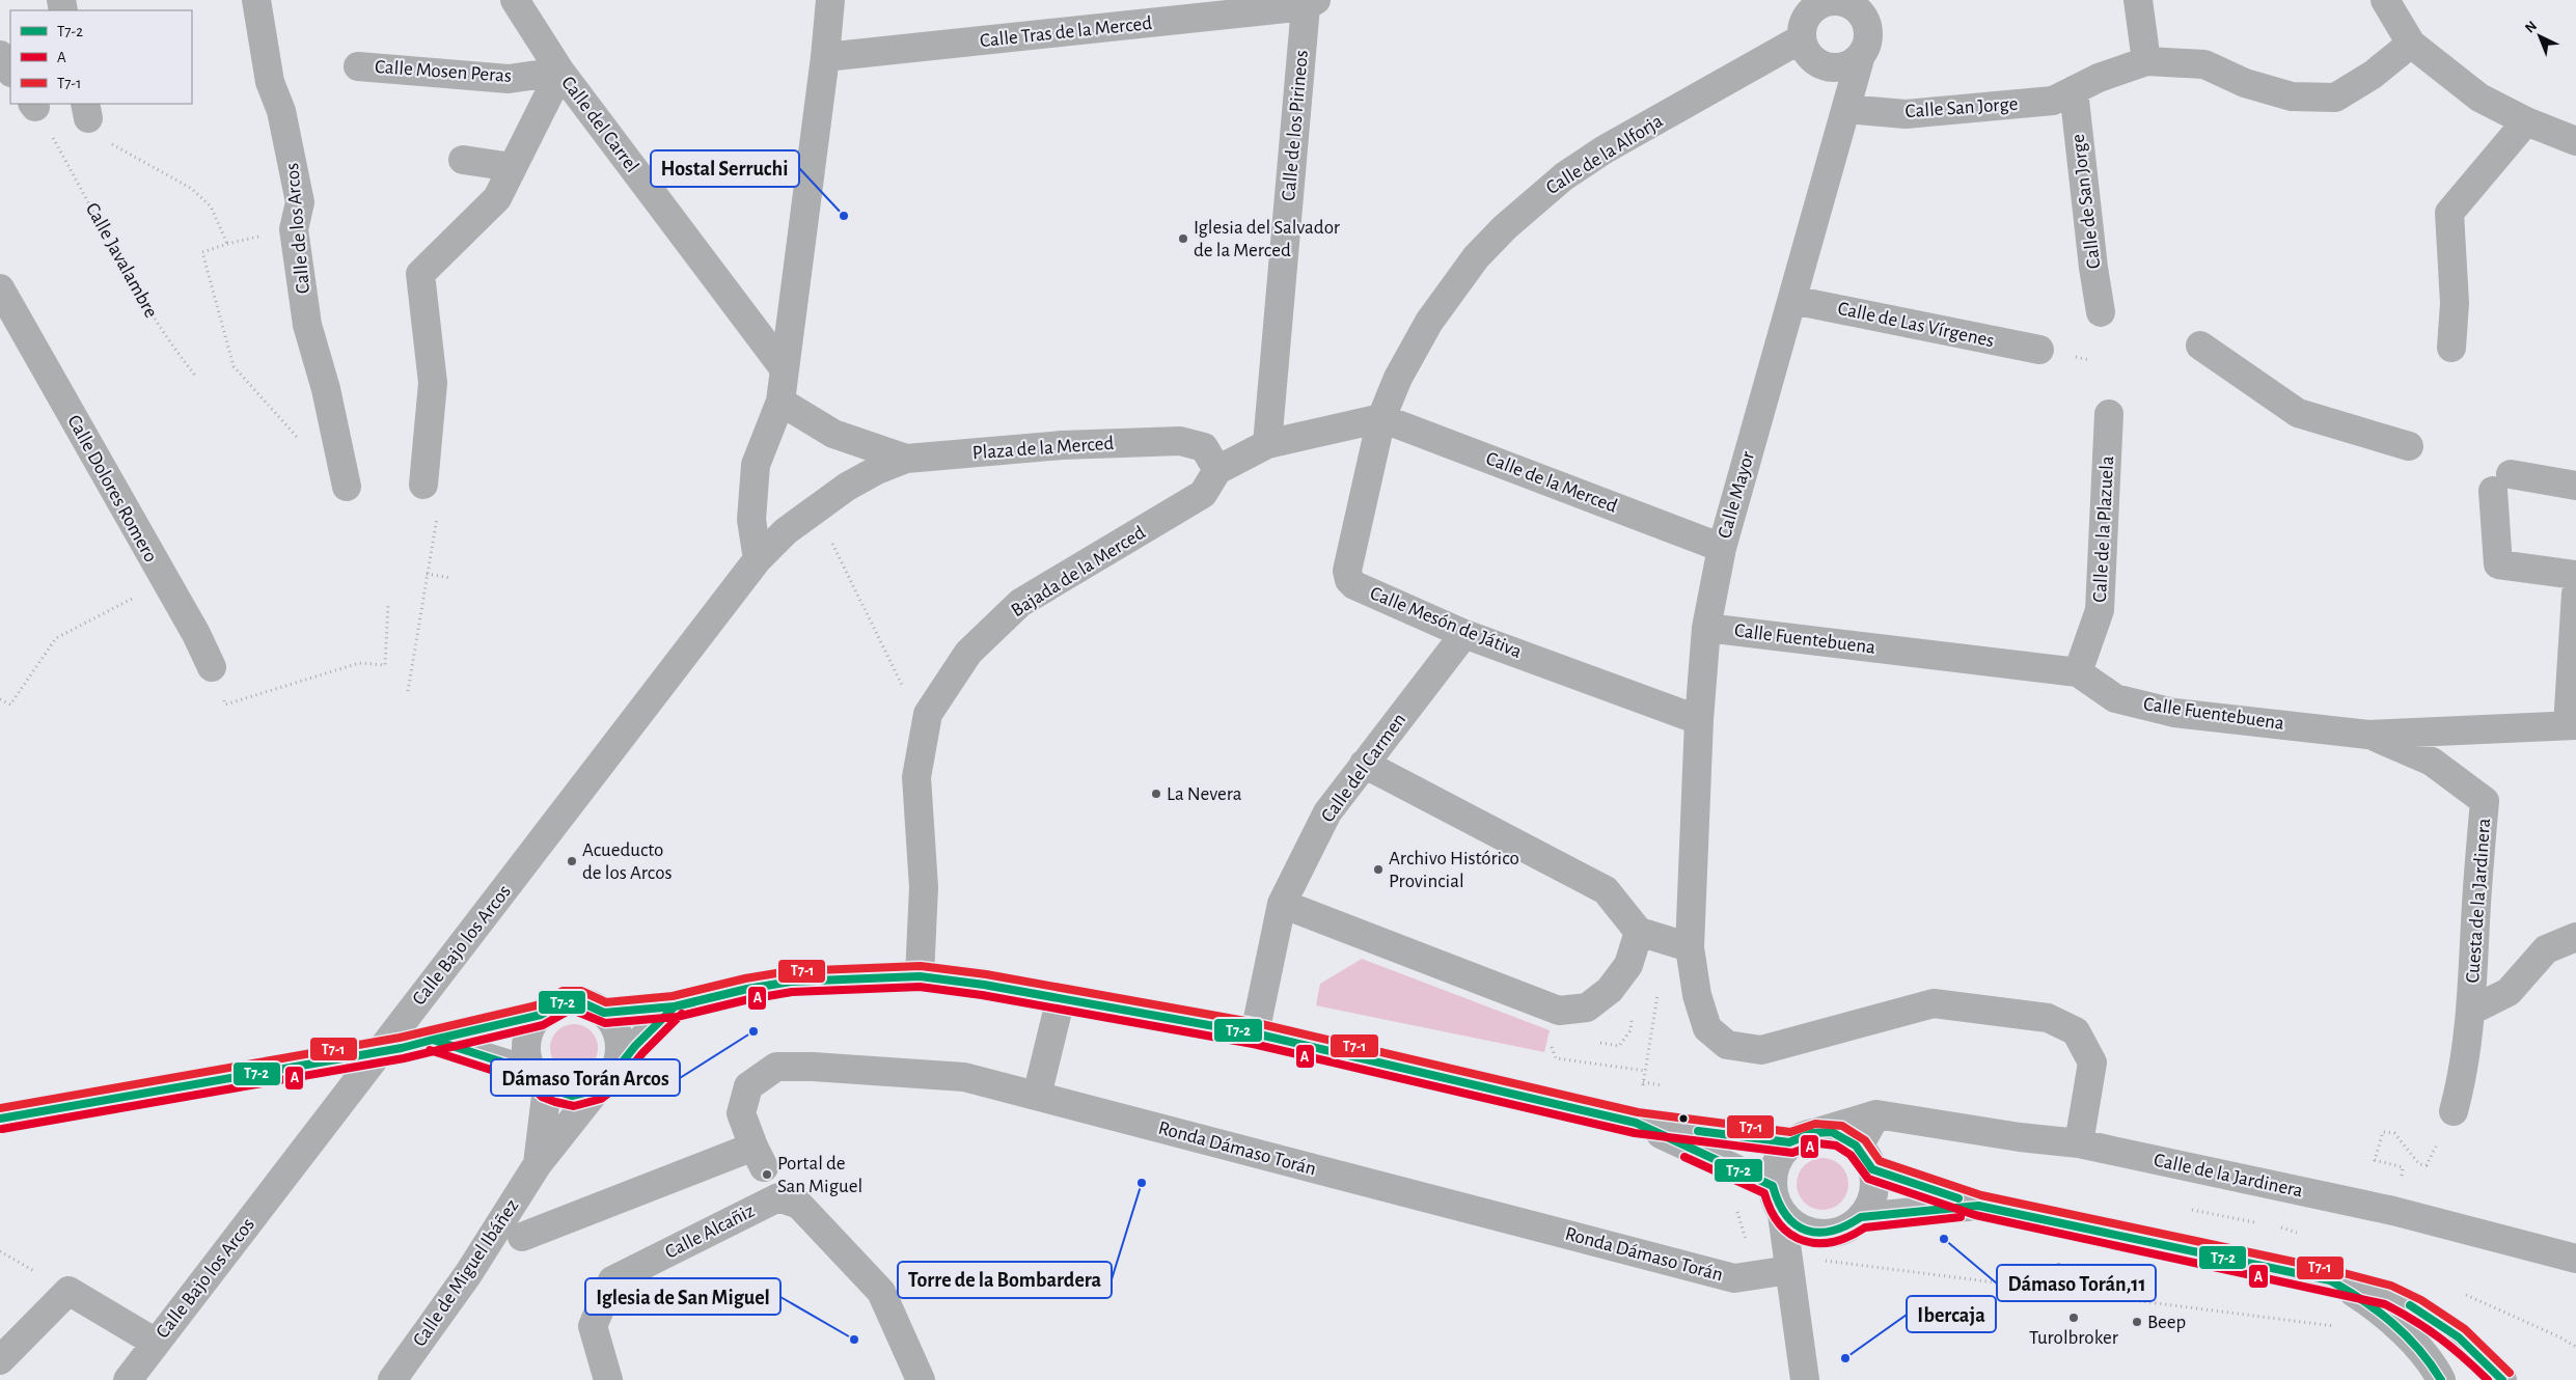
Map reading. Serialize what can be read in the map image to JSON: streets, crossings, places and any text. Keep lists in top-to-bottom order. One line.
{"streets":{"street":["Calle Tras de la Merced","Calle Mosen Peras","Calle San Jorge","Calle del Carrel","Calle de los Pirineos","Calle de la Alforja","Calle de San Jorge","Calle de los Arcos","Calle de Las Vírgenes","Plaza de la Merced","Calle de la Merced","Calle Dolores Romero","Calle Mayor","Calle de la Plazuela","Bajada de la Merced","Calle Mesón de Játiva","Calle Fuentebuena","Calle del Carmen","Cuesta de la Jardinera","Calle Bajo los Arcos","Ronda Dámaso Torán","Calle de la Jardinera","Calle Alcañiz","Calle de Miguel Ibáñez"],"path":["Calle Javalambre"]},"crossings":[["Calle Tras de la Merced","Calle de los Pirineos"],["Calle Mosen Peras","Calle del Carrel"],["Calle San Jorge","Calle de San Jorge"],["Calle San Jorge","Calle Mayor"],["Calle de la Alforja","Calle de la Merced"],["Calle de la Alforja","Calle Mayor"],["Calle de la Alforja","Calle Mesón de Játiva"],["Calle de Las Vírgenes","Calle Mayor"],["Plaza de la Merced","Bajada de la Merced"],["Plaza de la Merced","Calle Bajo los Arcos"],["Calle de la Merced","Calle Mayor"],["Calle de la Merced","Calle Mesón de Játiva"],["Calle Mayor","Calle Mesón de Játiva"],["Calle Mayor","Calle Fuentebuena"],["Calle de la Plazuela","Calle Fuentebuena"],["Calle Mesón de Játiva","Calle del Carmen"],["Calle Fuentebuena","Cuesta de la Jardinera"],["Ronda Dámaso Torán","Calle Alcañiz"]],"places":["Hostal Serruchi","Iglesia del Salvador de la Merced","La Nevera","Acueducto de los Arcos","Archivo Histórico Provincial","Dámaso Torán Arcos","Portal de San Miguel","Torre de la Bombardera","Dámaso Torán,11","Turolbroker","Beep","Iglesia de San Miguel","Ibercaja"],"lines":["transit line T7-1","transit line T7-2","transit line A"],"legend":["T7-2","A","T7-1"],"north":"top left"}
